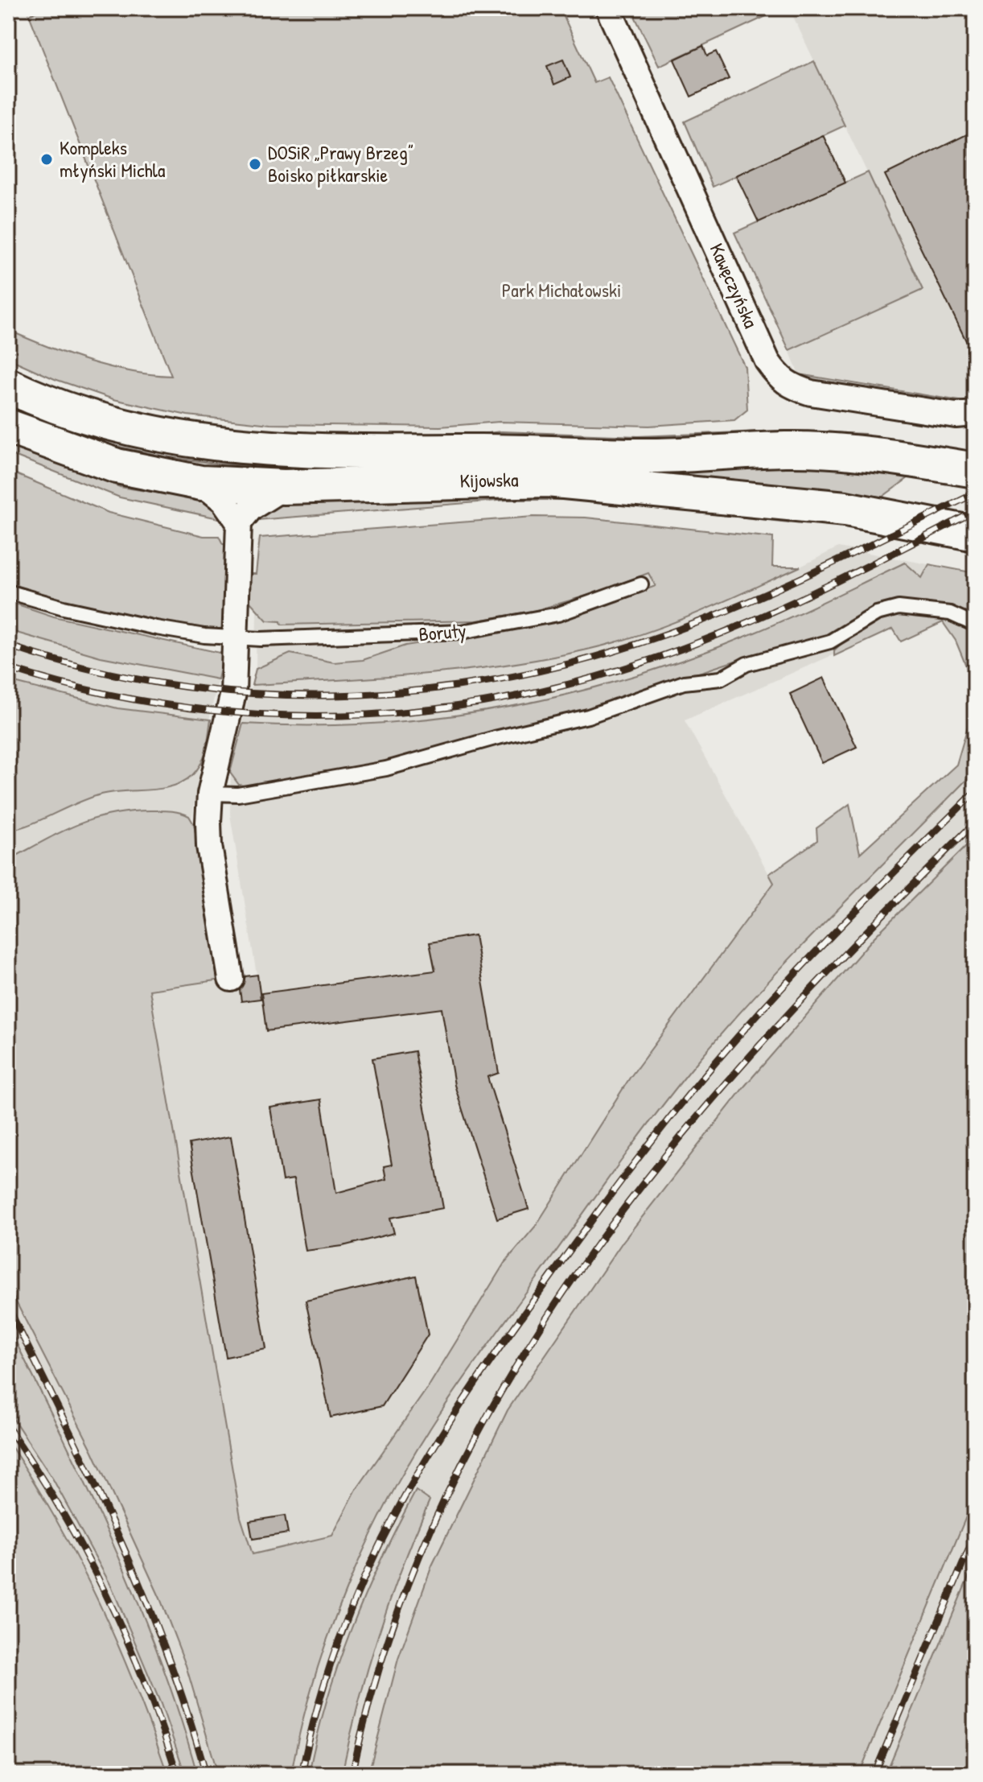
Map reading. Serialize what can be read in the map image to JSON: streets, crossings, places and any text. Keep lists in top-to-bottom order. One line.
{"streets":{"street":["Kawęczyńska","Kijowska"],"lane":["Boruty"]},"parks":["Park Michałowski"],"places":["Kompleks młyński Michla","DOSiR „Prawy Brzeg” Boisko piłkarskie"]}
